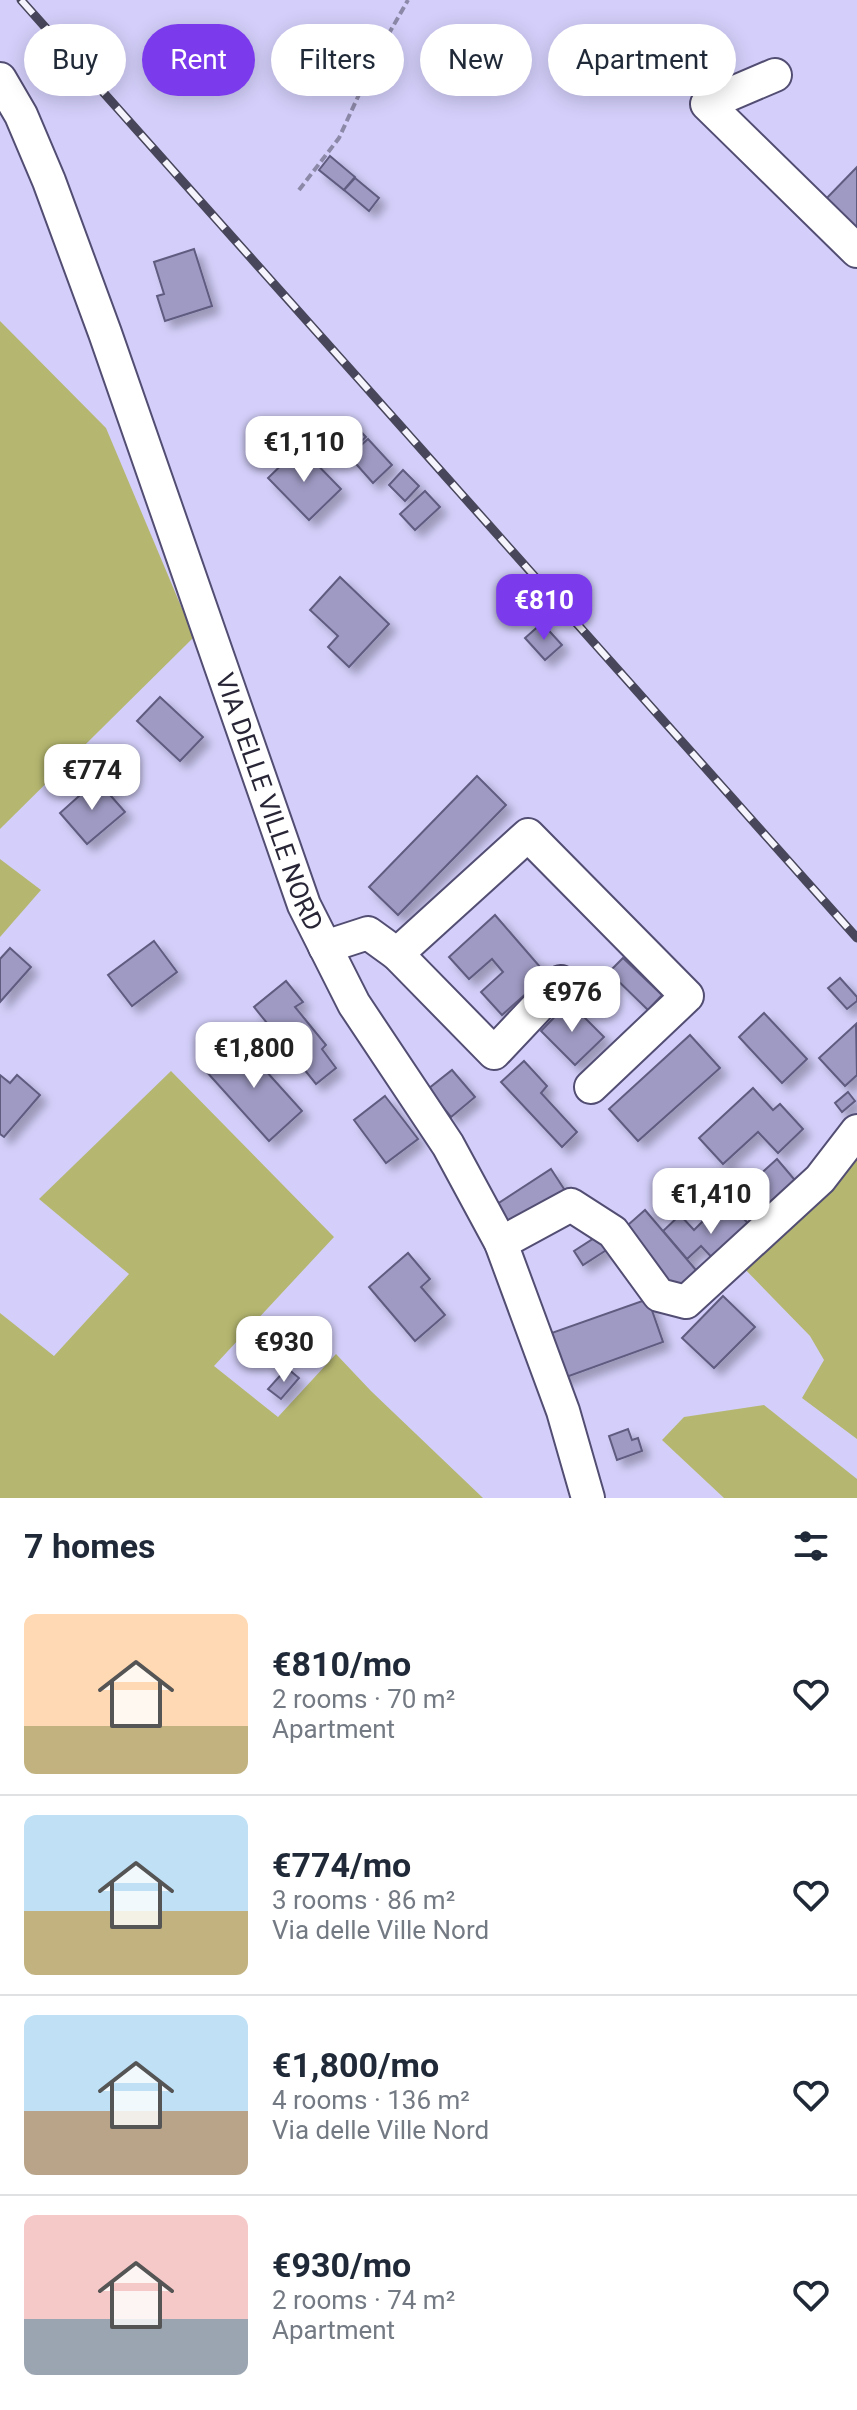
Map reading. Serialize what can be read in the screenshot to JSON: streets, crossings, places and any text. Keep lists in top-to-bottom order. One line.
{"streets":{"street":["VIA DELLE VILLE NORD"]},"page":{"chip":["Buy","Rent","Filters","New","Apartment"],"price":["€1,110","€810","€774","€976","€1,800","€1,410","€930"],"heading":"7 homes","list":[{"name":"€810/mo","note":"2 rooms · 70 m² · Apartment"},{"name":"€774/mo","note":"3 rooms · 86 m² · Via delle Ville Nord"},{"name":"€1,800/mo","note":"4 rooms · 136 m² · Via delle Ville Nord"},{"name":"€930/mo","note":"2 rooms · 74 m² · Apartment"}]}}
